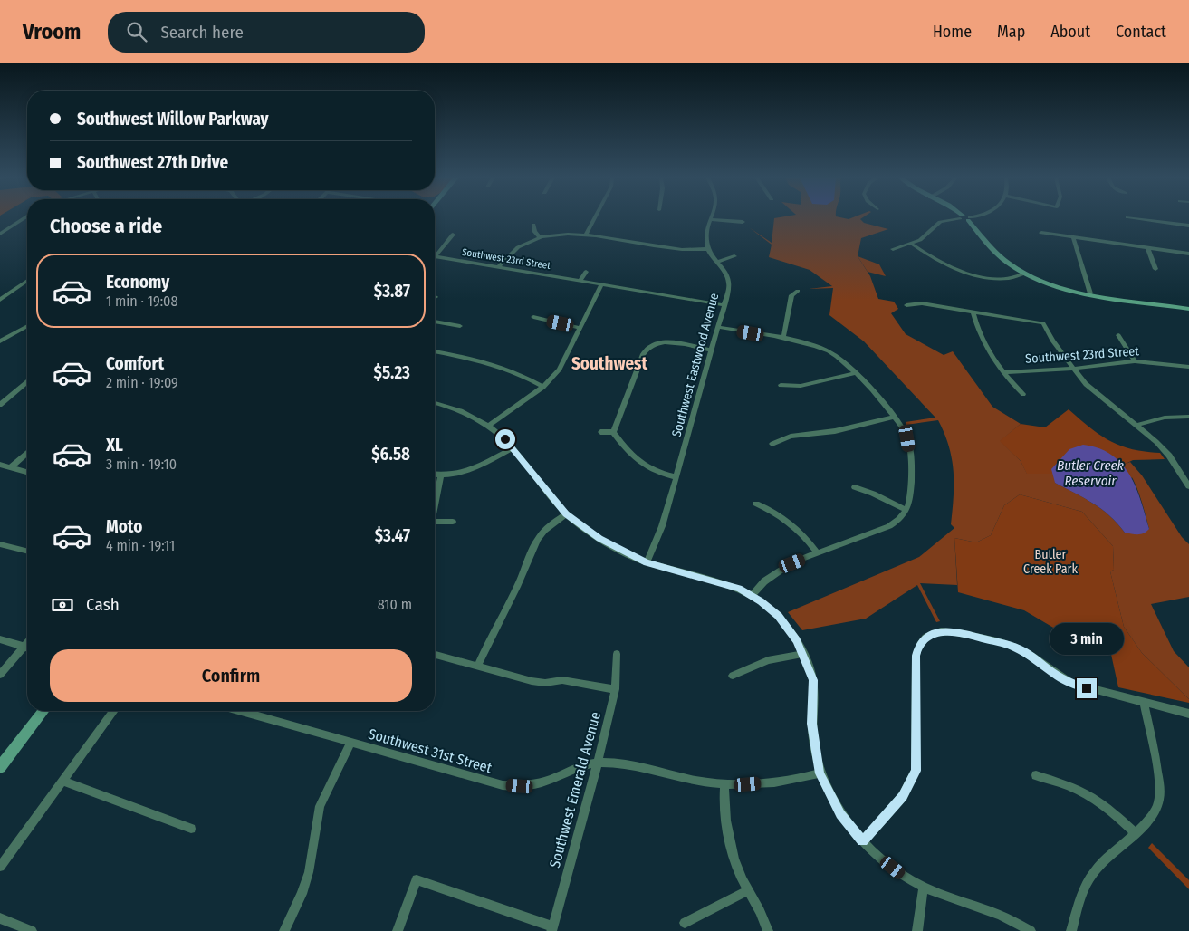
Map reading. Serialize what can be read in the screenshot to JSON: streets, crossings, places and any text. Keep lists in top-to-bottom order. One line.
{"streets":{"street":["Southwest 23rd Street","Southwest Eastwood Avenue","Southwest 31st Street","Southwest Emerald Avenue"]},"crossings":[["Southwest 23rd Street","Southwest Eastwood Avenue"],["Southwest 31st Street","Southwest Emerald Avenue"]],"districts":["Southwest"],"water":["Butler Creek Reservoir"],"parks":["Butler Creek Park"],"page":{"header":"Vroom","search":"Search here","nav":["Home","Map","About","Contact"],"banner":["Southwest Willow Parkway","Southwest 27th Drive"],"heading":"Choose a ride","list":[{"name":"Economy","note":"1 min · 19:08","value":"$3.87"},{"name":"Comfort","note":"2 min · 19:09","value":"$5.23"},{"name":"XL","note":"3 min · 19:10","value":"$6.58"},{"name":"Moto","note":"4 min · 19:11","value":"$3.47"}],"pay":["Cash","810 m"],"bubble":"3 min","buttons":"Confirm"}}
